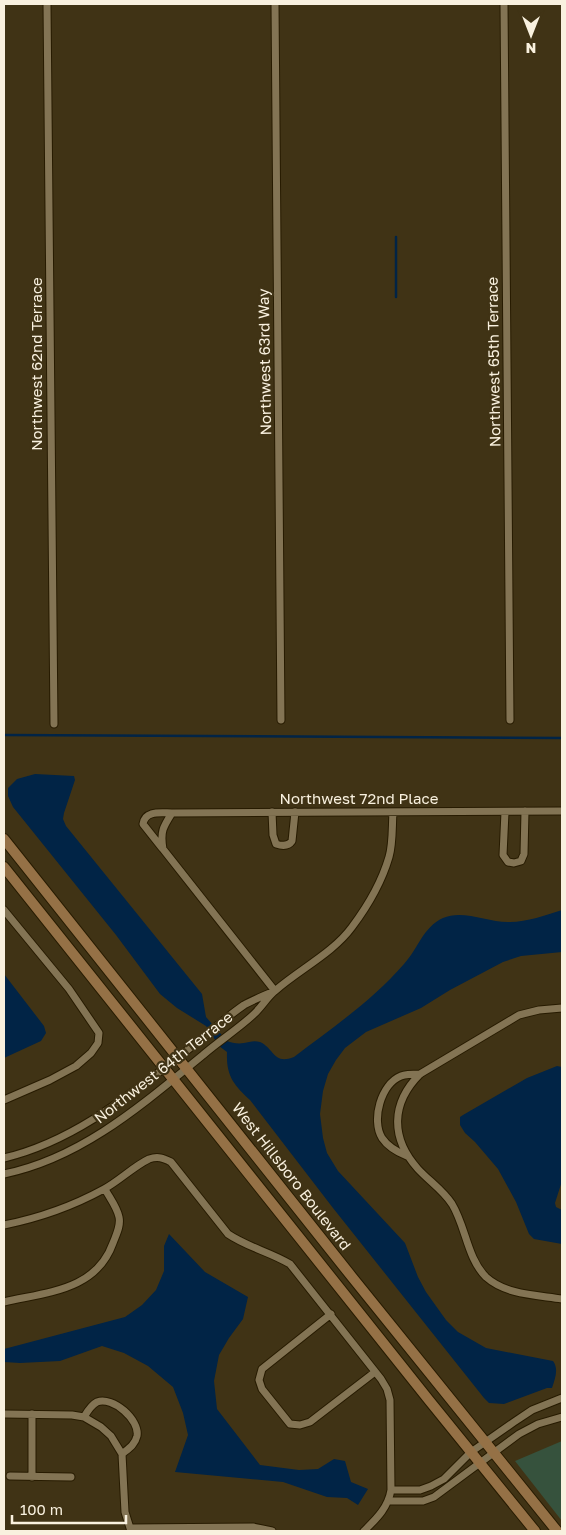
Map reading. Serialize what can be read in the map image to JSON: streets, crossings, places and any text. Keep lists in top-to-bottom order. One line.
{"streets":{"street":["Northwest 63rd Way","Northwest 65th Terrace","Northwest 62nd Terrace","Northwest 72nd Place","Northwest 64th Terrace","West Hillsboro Boulevard"]},"crossings":[["Northwest 72nd Place","Northwest 64th Terrace"],["Northwest 64th Terrace","West Hillsboro Boulevard"]],"scale_bar":"100 m","north":"bottom"}
